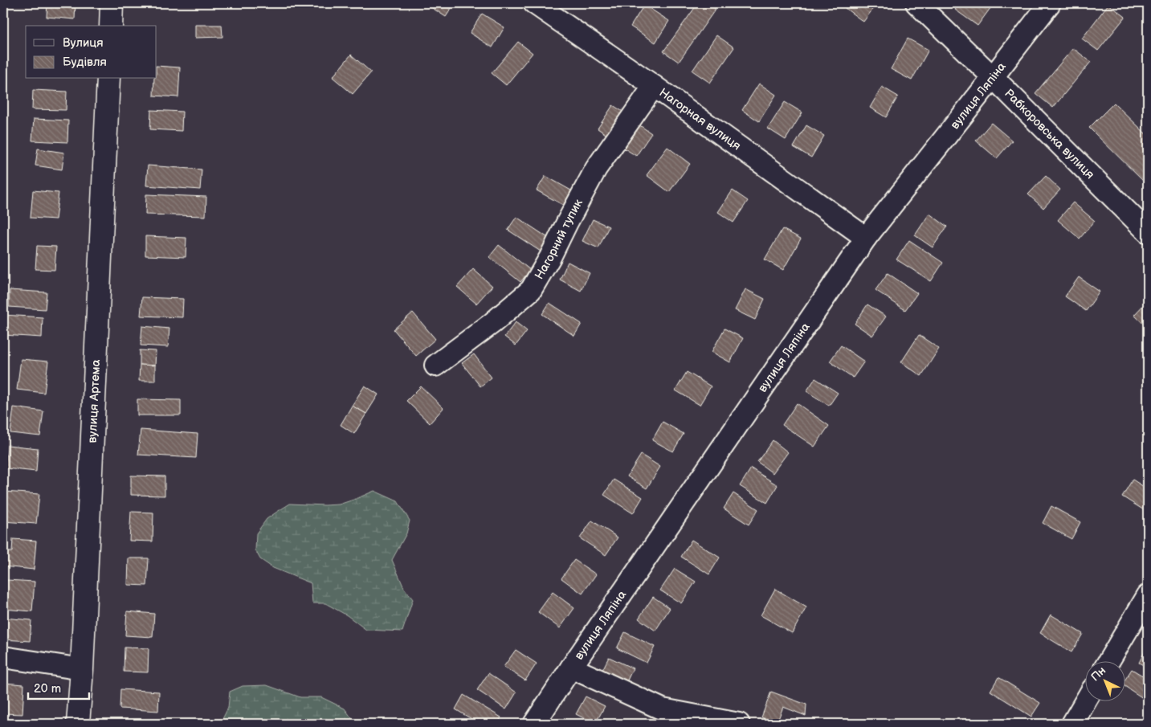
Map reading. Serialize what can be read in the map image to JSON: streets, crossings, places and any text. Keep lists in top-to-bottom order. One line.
{"streets":{"street":["вулиця Ляпіна","Нагорная вулиця","Рабкоровська вулиця","Нагорний тупик","вулиця Артема"]},"crossings":[["вулиця Ляпіна","Нагорная вулиця"],["вулиця Ляпіна","Рабкоровська вулиця"],["Нагорная вулиця","Нагорний тупик"]],"legend":["Вулиця","Будівля"],"scale_bar":"20 m","north":"top left"}
